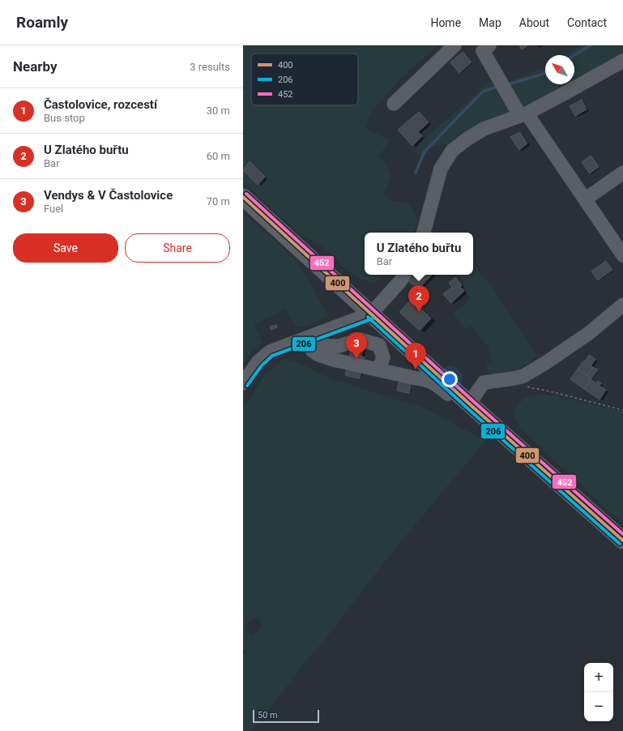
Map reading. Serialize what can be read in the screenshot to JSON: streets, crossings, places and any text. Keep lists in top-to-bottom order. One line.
{"lines":["transit line 452","transit line 400","transit line 206"],"legend":["400","206","452"],"scale_bar":"50 m","north":"top left","page":{"header":"Roamly","nav":["Home","Map","About","Contact"],"heading":["Nearby","3 results"],"list":[{"mark":"1","name":"Častolovice, rozcestí","note":"Bus stop","value":"30 m"},{"mark":"2","name":"U Zlatého buřtu","note":"Bar","value":"60 m"},{"mark":"3","name":"Vendys & V Častolovice","note":"Fuel","value":"70 m"}],"buttons":["Save","Share"],"popup":["U Zlatého buřtu","Bar"],"pins":["2","3","1"],"map_buttons":["+","−"],"scale":"50 m"}}
